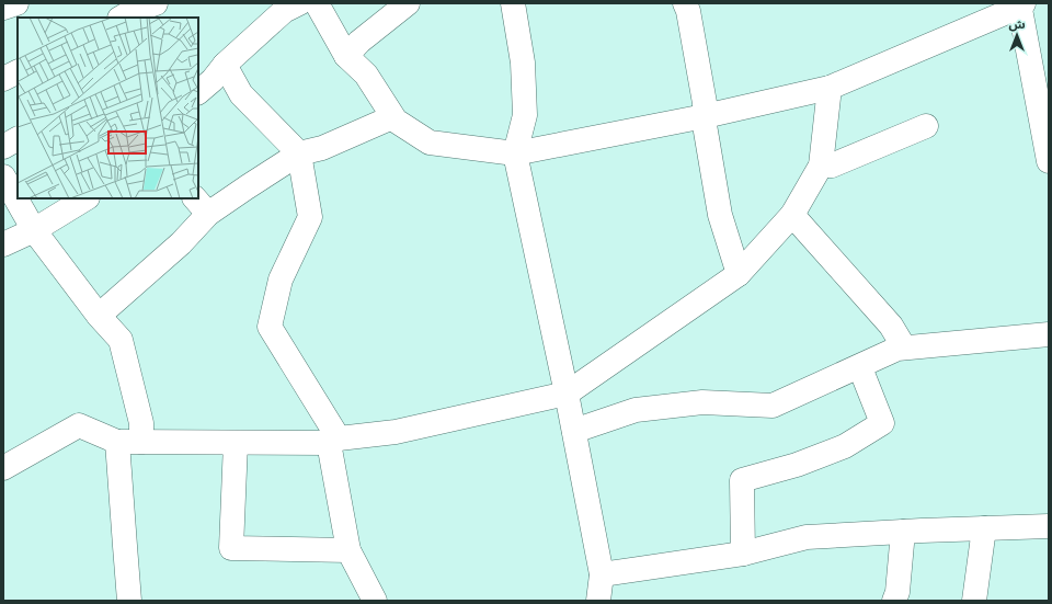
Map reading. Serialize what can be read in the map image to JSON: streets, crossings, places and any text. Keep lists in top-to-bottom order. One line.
{"north":"top"}
